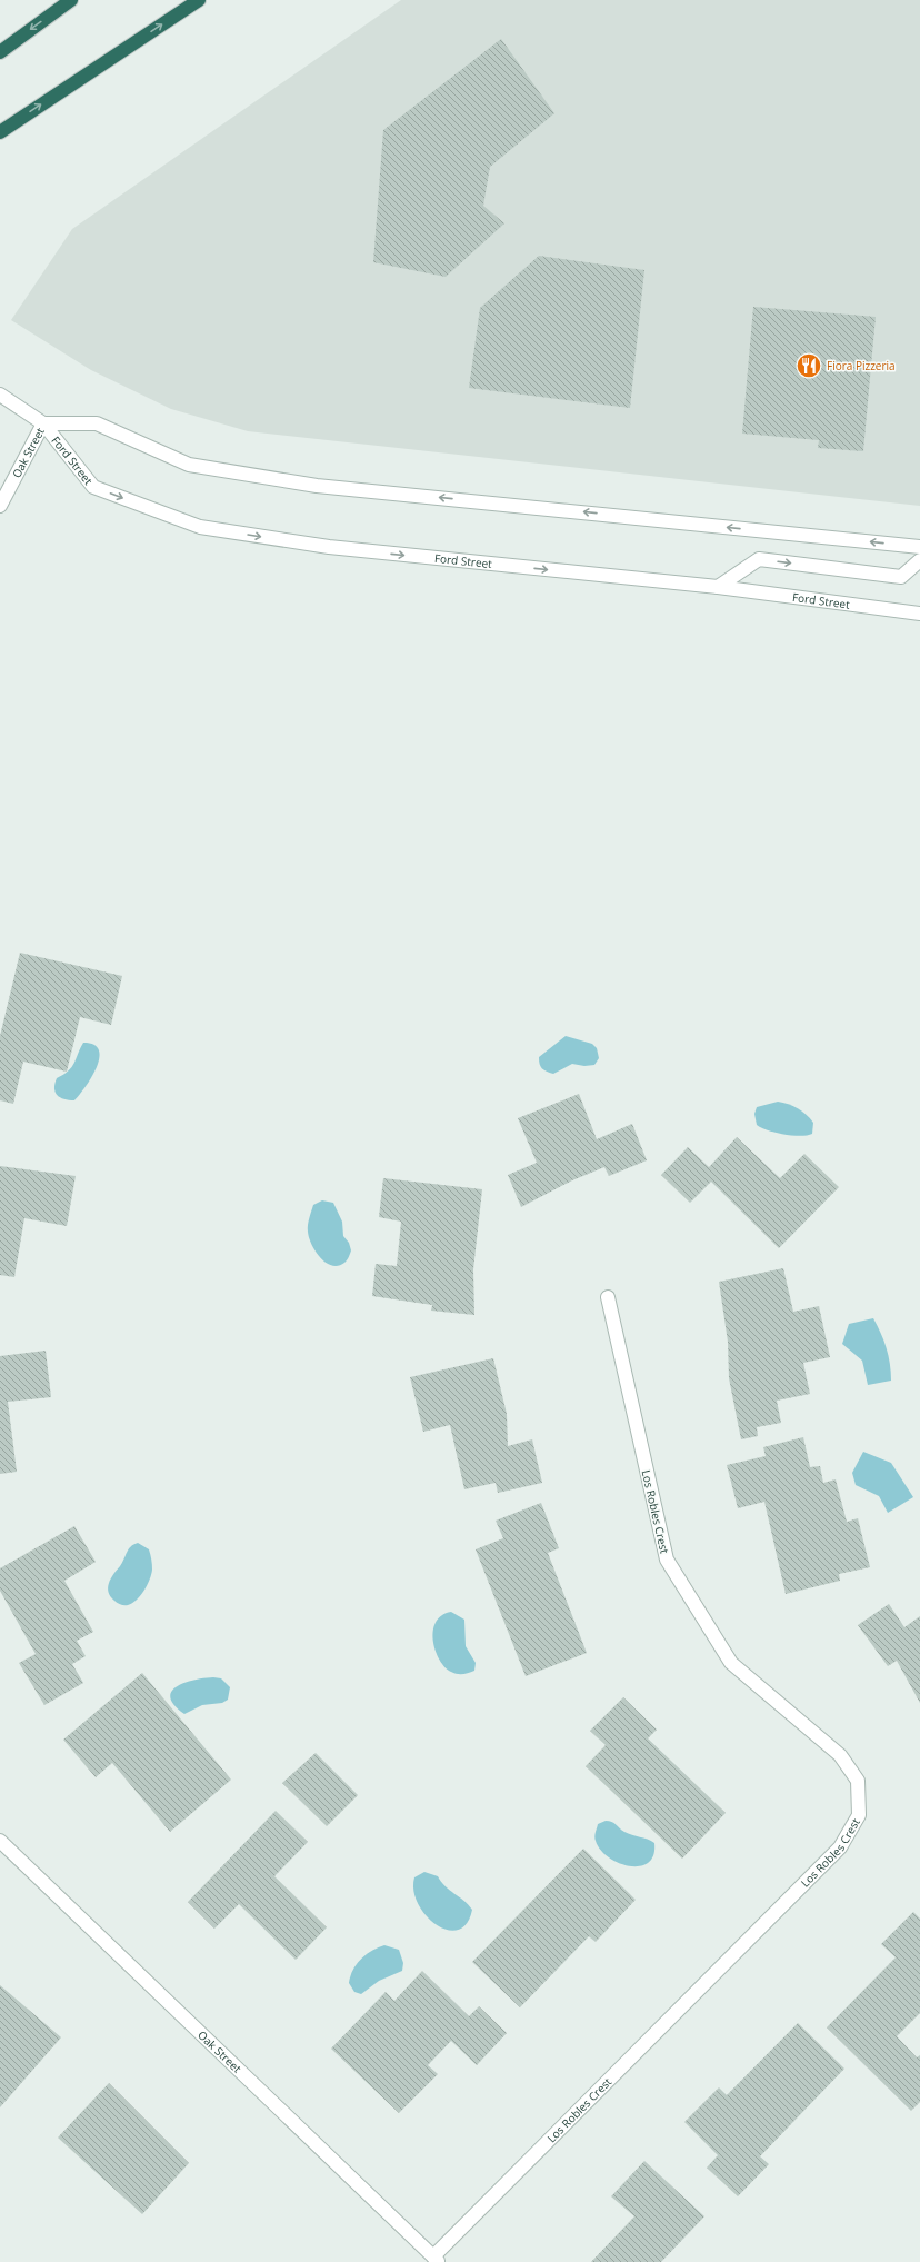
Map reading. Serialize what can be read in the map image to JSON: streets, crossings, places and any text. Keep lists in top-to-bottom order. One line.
{"streets":{"street":["Oak Street","Ford Street","Los Robles Crest"]},"crossings":[["Oak Street","Ford Street"],["Oak Street","Los Robles Crest"]],"places":{"restaurant":["Fiora Pizzeria"]}}
